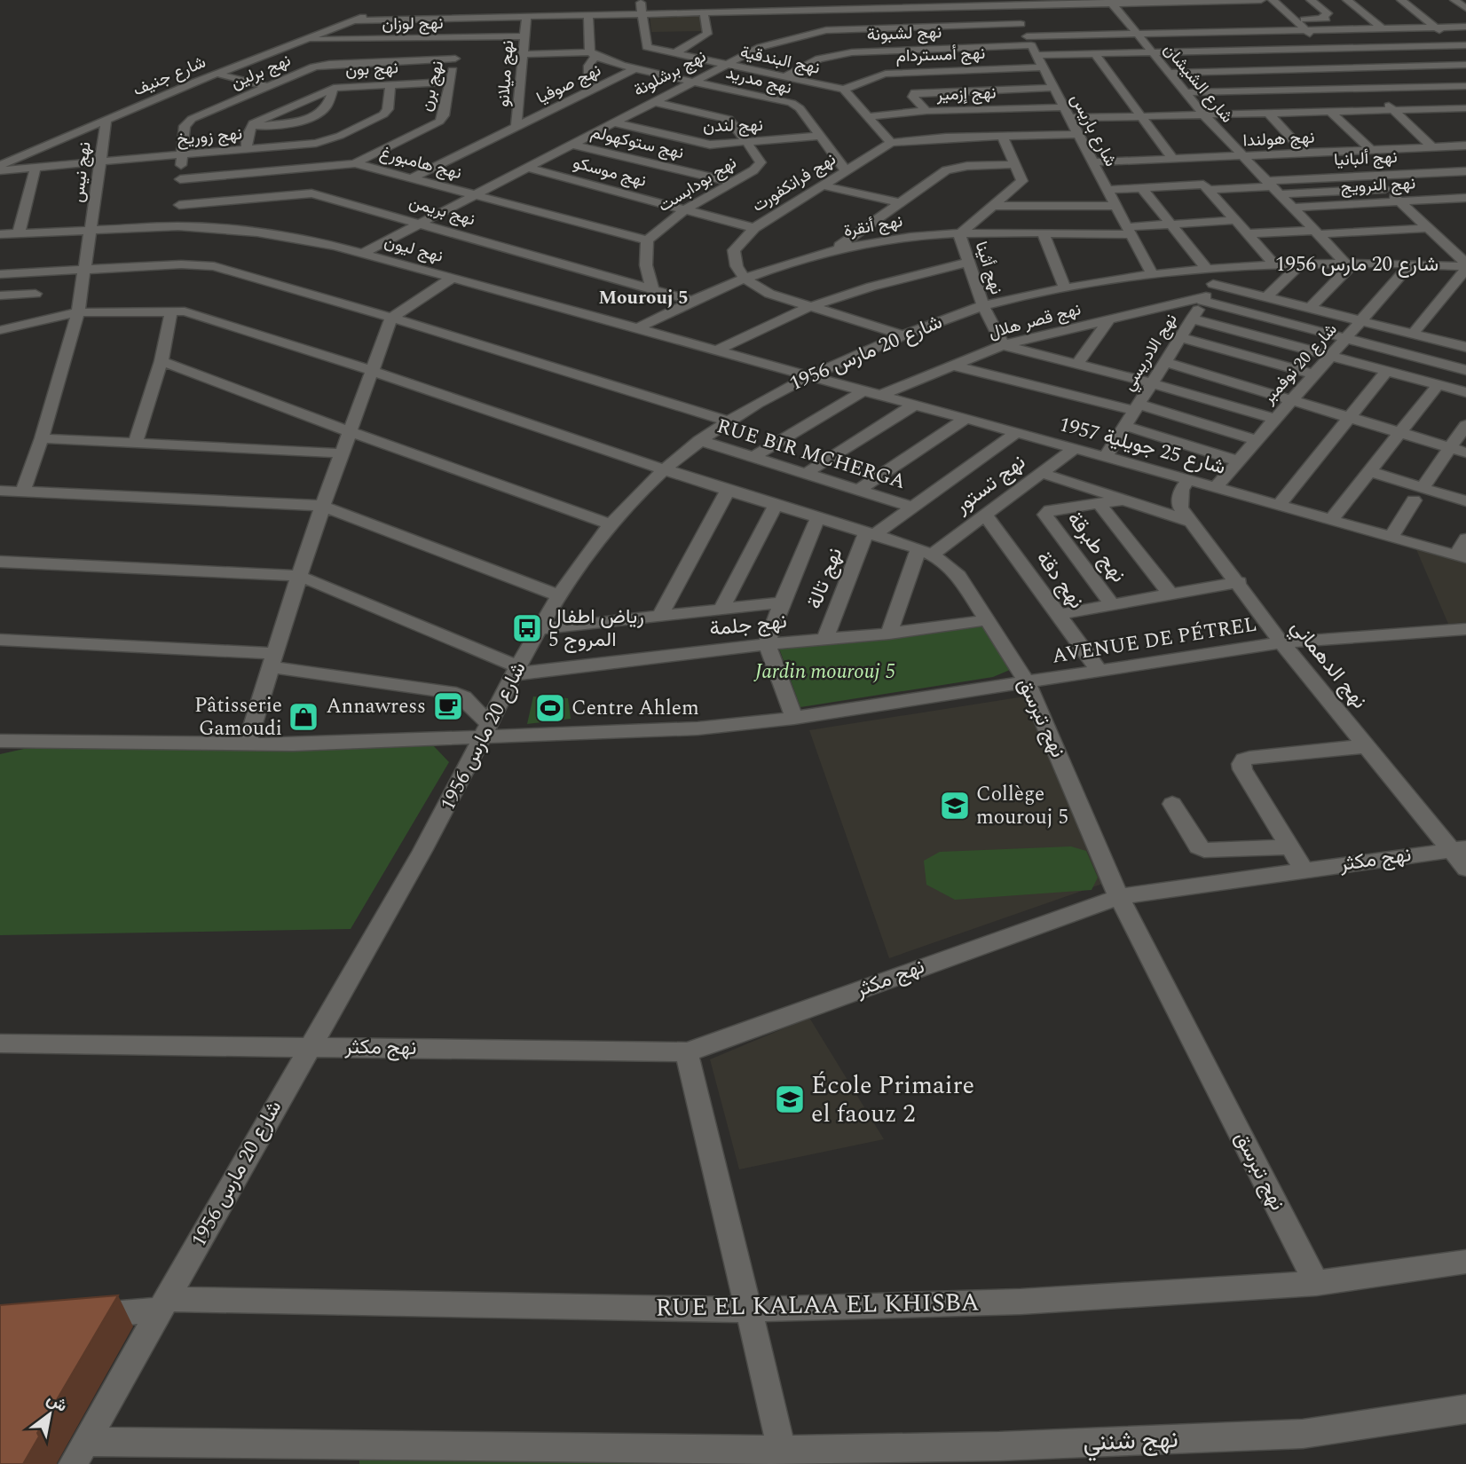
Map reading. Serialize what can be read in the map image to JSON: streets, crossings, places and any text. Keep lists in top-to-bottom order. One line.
{"streets":{"street":["نهج لوزان","نهج لشبونة","نهج أمستردام","نهج البندقية","نهج بون","نهج برلين","نهج ميلانو","نهج برشلونة","شارع جنيف","نهج مدريد","شارع الشيشان","نهج صوفيا","نهج برن","نهج إزمير","نهج لندن","شارع باريس","نهج زوريخ","نهج هولندا","نهج ستوكهولم","نهج ألبانيا","نهج هامبورغ","نهج نيس","نهج موسكو","نهج فرانكفورت","نهج بودابست","نهج النرويج","نهج بريمن","نهج أنقرة","نهج ليون","شارع 20 مارس 1956","نهج أثينا","نهج قصر هلال","نهج الادريسي","شارع 20 نوفمبر","شارع 25 جويلية 1957","RUE BIR MCHERGA","نهج تستور","نهج طبرقة","نهج تالة","نهج دقة","نهج جلمة","AVENUE DE PÉTREL","نهج الدهماني","نهج تبرسق","نهج مكثر","RUE EL KALAA EL KHISBA","نهج شنني"]},"crossings":[["نهج لوزان","نهج ميلانو"],["نهج لوزان","شارع جنيف"],["نهج لوزان","نهج برن"],["نهج لشبونة","نهج البندقية"],["نهج لشبونة","نهج برشلونة"],["نهج لشبونة","شارع باريس"],["نهج أمستردام","نهج البندقية"],["نهج أمستردام","شارع باريس"],["نهج البندقية","نهج برشلونة"],["نهج بون","نهج برن"],["نهج بون","نهج زوريخ"],["نهج برلين","نهج برن"],["نهج برلين","نهج زوريخ"],["نهج برلين","نهج هامبورغ"],["نهج برلين","نهج بريمن"],["نهج برلين","نهج ليون"],["نهج ميلانو","نهج مدريد"],["نهج ميلانو","نهج صوفيا"],["نهج ميلانو","نهج هامبورغ"],["نهج برشلونة","نهج مدريد"],["نهج برشلونة","نهج لندن"],["نهج برشلونة","شارع باريس"],["نهج برشلونة","نهج ستوكهولم"],["نهج برشلونة","نهج هامبورغ"],["نهج برشلونة","نهج موسكو"],["نهج برشلونة","نهج بودابست"],["نهج برشلونة","نهج بريمن"],["نهج برشلونة","نهج ليون"],["شارع جنيف","نهج نيس"],["نهج مدريد","نهج صوفيا"],["نهج مدريد","نهج لندن"],["نهج مدريد","نهج فرانكفورت"],["شارع الشيشان","نهج هولندا"],["شارع الشيشان","نهج ألبانيا"],["شارع الشيشان","نهج النرويج"],["شارع الشيشان","شارع 20 مارس 1956"],["نهج برن","نهج هامبورغ"],["نهج إزمير","شارع باريس"],["نهج لندن","نهج بودابست"],["شارع باريس","نهج هولندا"],["شارع باريس","نهج فرانكفورت"],["شارع باريس","نهج أنقرة"],["شارع باريس","شارع 20 مارس 1956"],["نهج زوريخ","نهج نيس"],["نهج هولندا","نهج ألبانيا"],["نهج ستوكهولم","نهج بودابست"],["نهج هامبورغ","نهج بودابست"],["نهج هامبورغ","نهج بريمن"],["نهج نيس","نهج ليون"],["نهج نيس","نهج تبرسق"],["نهج موسكو","نهج فرانكفورت"],["نهج موسكو","نهج بودابست"],["نهج فرانكفورت","نهج أنقرة"],["نهج بريمن","نهج أنقرة"],["نهج أنقرة","نهج ليون"],["نهج أنقرة","نهج أثينا"],["نهج ليون","شارع 20 مارس 1956"],["نهج ليون","شارع 25 جويلية 1957"],["شارع 20 مارس 1956","نهج أثينا"],["شارع 20 مارس 1956","نهج الادريسي"],["شارع 20 مارس 1956","شارع 20 نوفمبر"],["شارع 20 مارس 1956","شارع 25 جويلية 1957"],["شارع 20 مارس 1956","RUE BIR MCHERGA"],["شارع 20 مارس 1956","نهج جلمة"],["شارع 20 مارس 1956","AVENUE DE PÉTREL"],["شارع 20 مارس 1956","نهج تبرسق"],["شارع 20 مارس 1956","نهج مكثر"],["شارع 20 مارس 1956","RUE EL KALAA EL KHISBA"],["شارع 20 مارس 1956","نهج شنني"],["نهج أثينا","نهج قصر هلال"],["نهج قصر هلال","نهج الادريسي"],["نهج قصر هلال","شارع 25 جويلية 1957"],["نهج الادريسي","شارع 25 جويلية 1957"],["شارع 20 نوفمبر","شارع 25 جويلية 1957"],["شارع 25 جويلية 1957","نهج تستور"],["شارع 25 جويلية 1957","نهج الدهماني"],["نهج تستور","نهج دقة"],["نهج تستور","نهج تبرسق"],["نهج تالة","نهج جلمة"],["نهج تالة","نهج تبرسق"],["نهج دقة","AVENUE DE PÉTREL"],["نهج جلمة","نهج تبرسق"],["AVENUE DE PÉTREL","نهج الدهماني"],["AVENUE DE PÉTREL","نهج تبرسق"],["نهج الدهماني","نهج مكثر"],["نهج تبرسق","نهج مكثر"],["نهج تبرسق","RUE EL KALAA EL KHISBA"]],"districts":["Mourouj 5"],"parks":["Jardin mourouj 5"],"places":{"bus stop":["رياض اطفال المروج 5"],"cafe":["Annawress"],"sports":["Centre Ahlem"],"shop":["Pâtisserie Gamoudi"],"school or university":["Collège mourouj 5","École Primaire el faouz 2"]},"north":"top right"}
